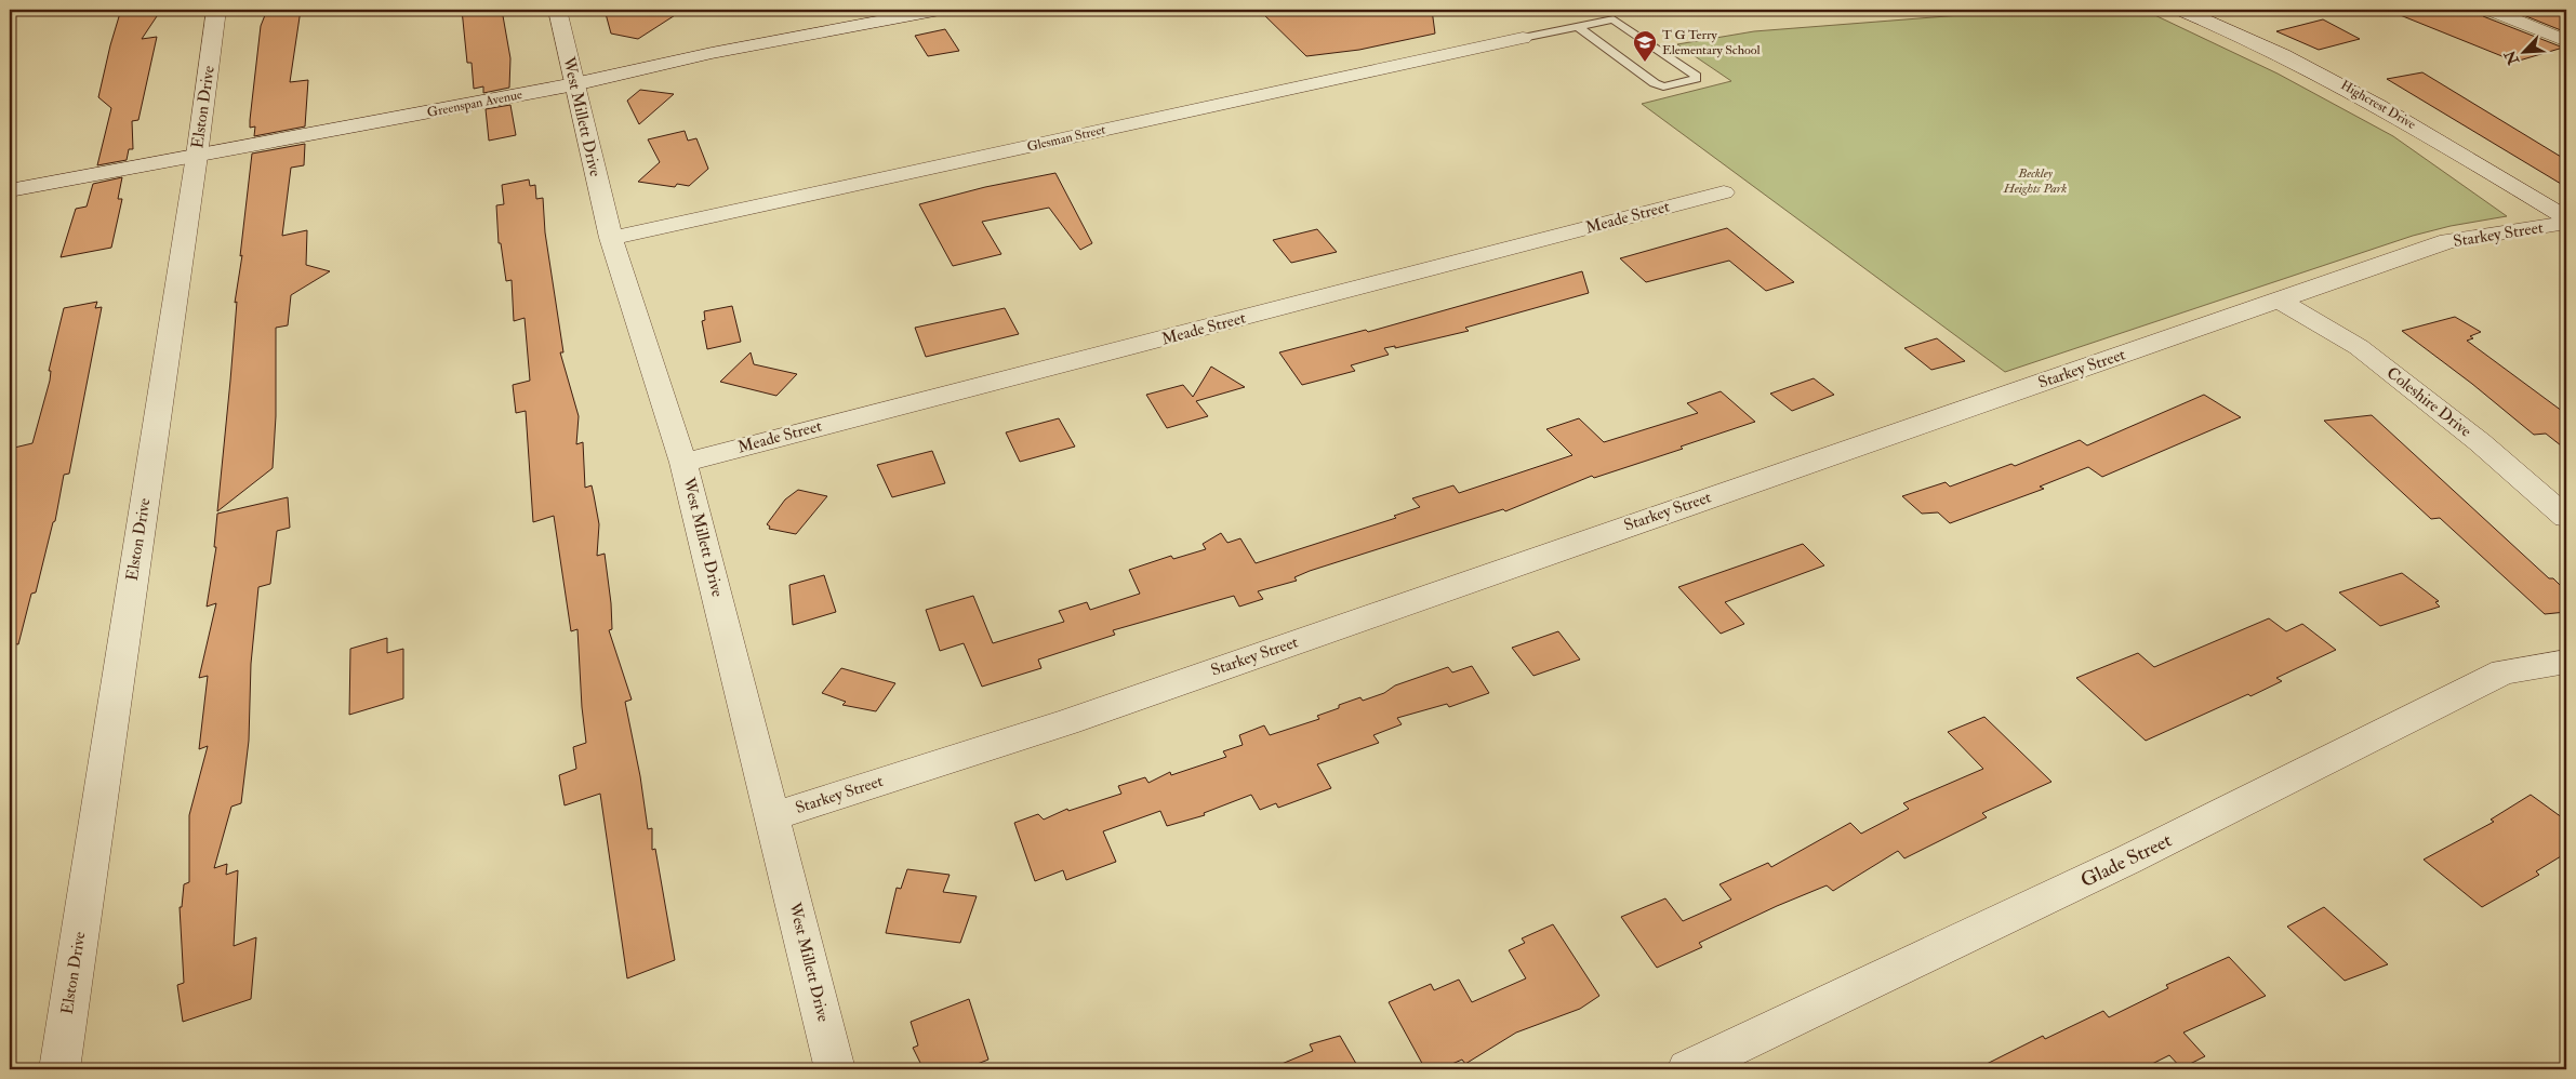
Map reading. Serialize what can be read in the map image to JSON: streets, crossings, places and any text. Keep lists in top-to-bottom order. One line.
{"streets":{"street":["Greenspan Avenue","Highcrest Drive","Elston Drive","West Millett Drive","Glesman Street","Meade Street","Starkey Street","Coleshire Drive","Glade Street"]},"crossings":[["Greenspan Avenue","Elston Drive"],["Greenspan Avenue","West Millett Drive"],["West Millett Drive","Glesman Street"],["West Millett Drive","Meade Street"],["West Millett Drive","Starkey Street"],["Starkey Street","Coleshire Drive"]],"parks":["Beckley Heights Park"],"places":{"school or university":["T G Terry Elementary School"]},"north":"bottom left"}
